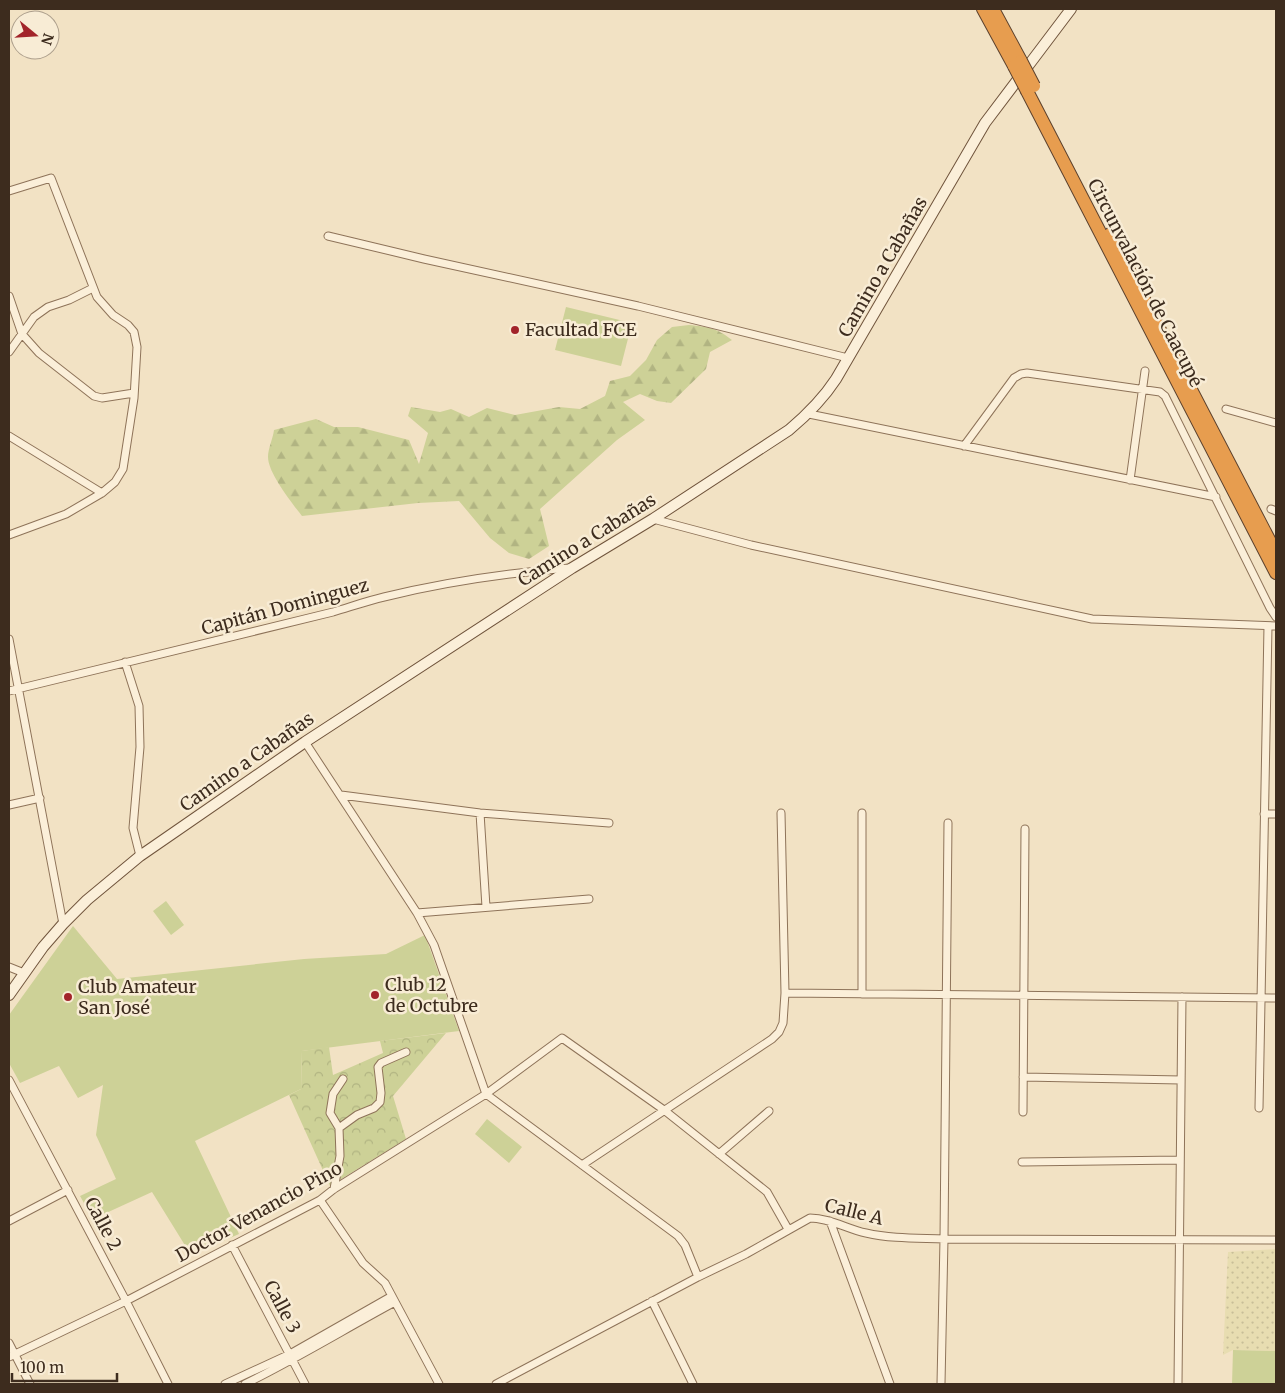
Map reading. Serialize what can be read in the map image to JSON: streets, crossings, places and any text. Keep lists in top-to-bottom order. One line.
{"streets":{"highway":["Circunvalación de Caacupé"],"street":["Camino a Cabañas","Capitán Dominguez","Doctor Venancio Pino","Calle A","Calle 2","Calle 3"]},"crossings":[["Camino a Cabañas","Capitán Dominguez"],["Doctor Venancio Pino","Calle 2"],["Doctor Venancio Pino","Calle 3"]],"places":["Facultad FCE","Club 12 de Octubre","Club Amateur San José"],"scale_bar":"100 m","north":"right"}
